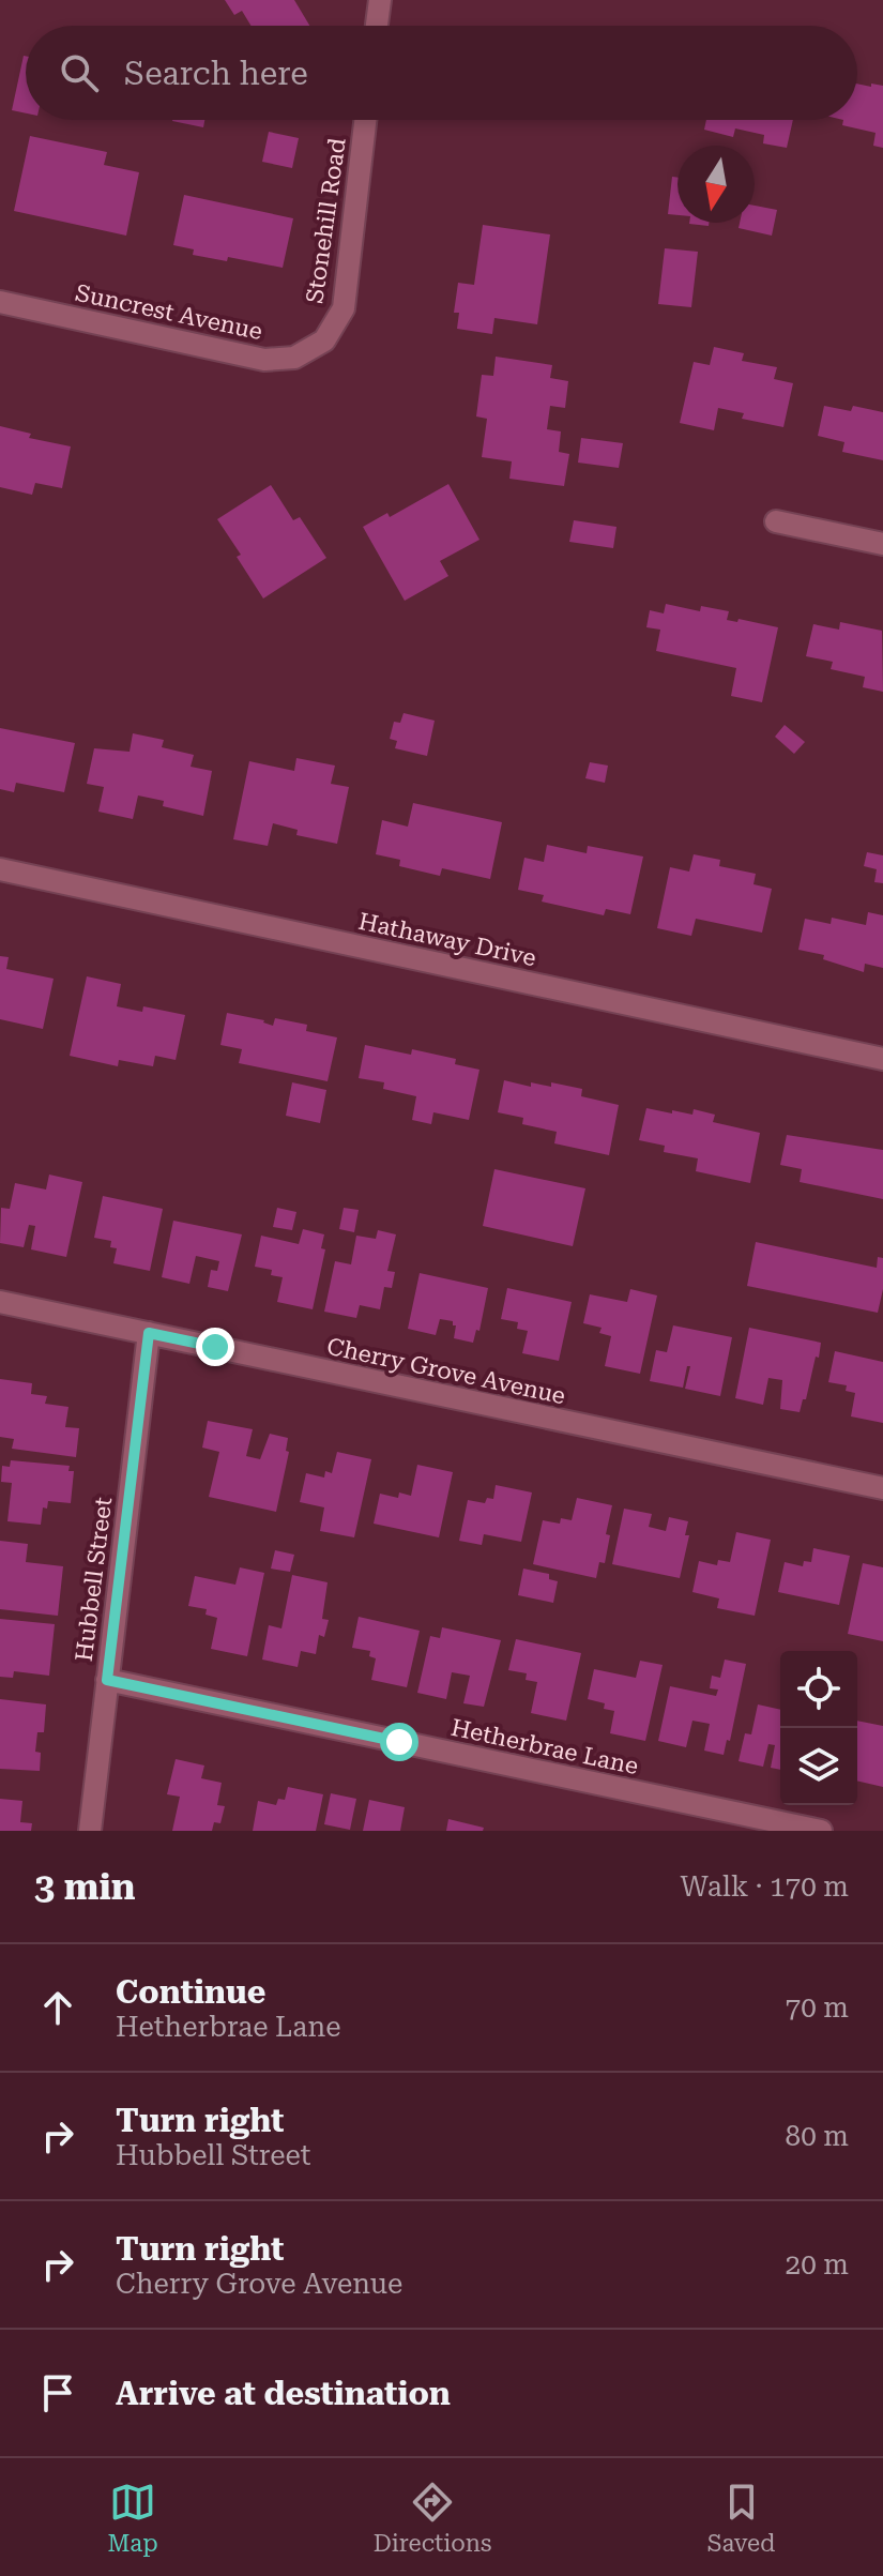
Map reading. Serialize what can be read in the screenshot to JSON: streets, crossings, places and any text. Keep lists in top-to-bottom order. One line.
{"streets":{"street":["Stonehill Road","Suncrest Avenue","Hathaway Drive","Cherry Grove Avenue","Hubbell Street","Hetherbrae Lane"]},"crossings":[["Stonehill Road","Suncrest Avenue"],["Cherry Grove Avenue","Hubbell Street"],["Hubbell Street","Hetherbrae Lane"]],"north":"bottom","page":{"search":"Search here","heading":["3 min","Walk · 170 m"],"list":[["Continue","Hetherbrae Lane","70 m"],["Turn right","Hubbell Street","80 m"],["Turn right","Cherry Grove Avenue","20 m"],"Arrive at destination"],"nav":["Map","Directions","Saved"]}}
